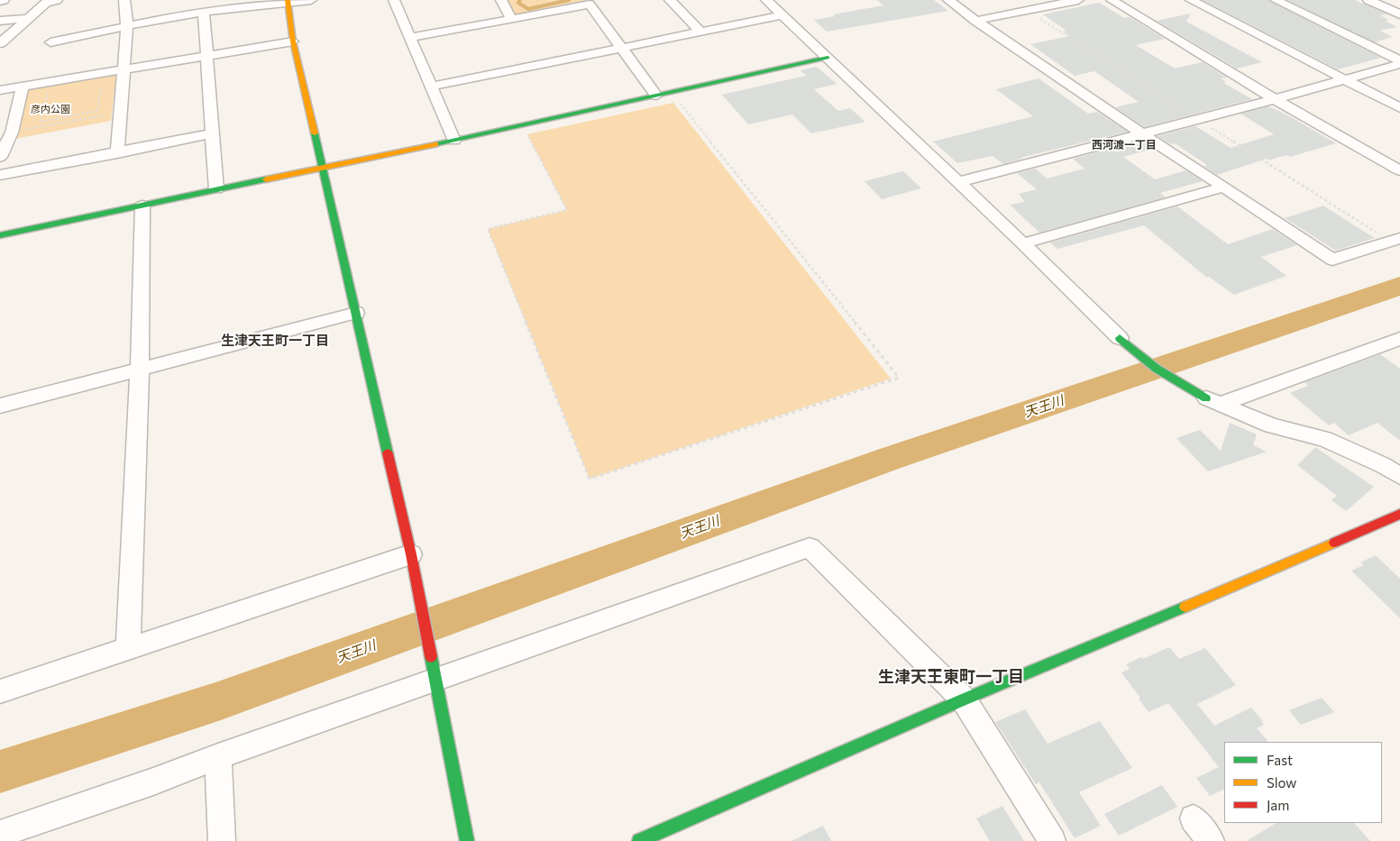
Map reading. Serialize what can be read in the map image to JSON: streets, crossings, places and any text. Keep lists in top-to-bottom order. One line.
{"districts":["西河渡一丁目","生津天王町一丁目","生津天王東町一丁目"],"water":["天王川"],"parks":["彦内公園"],"legend":["Fast","Slow","Jam"]}
